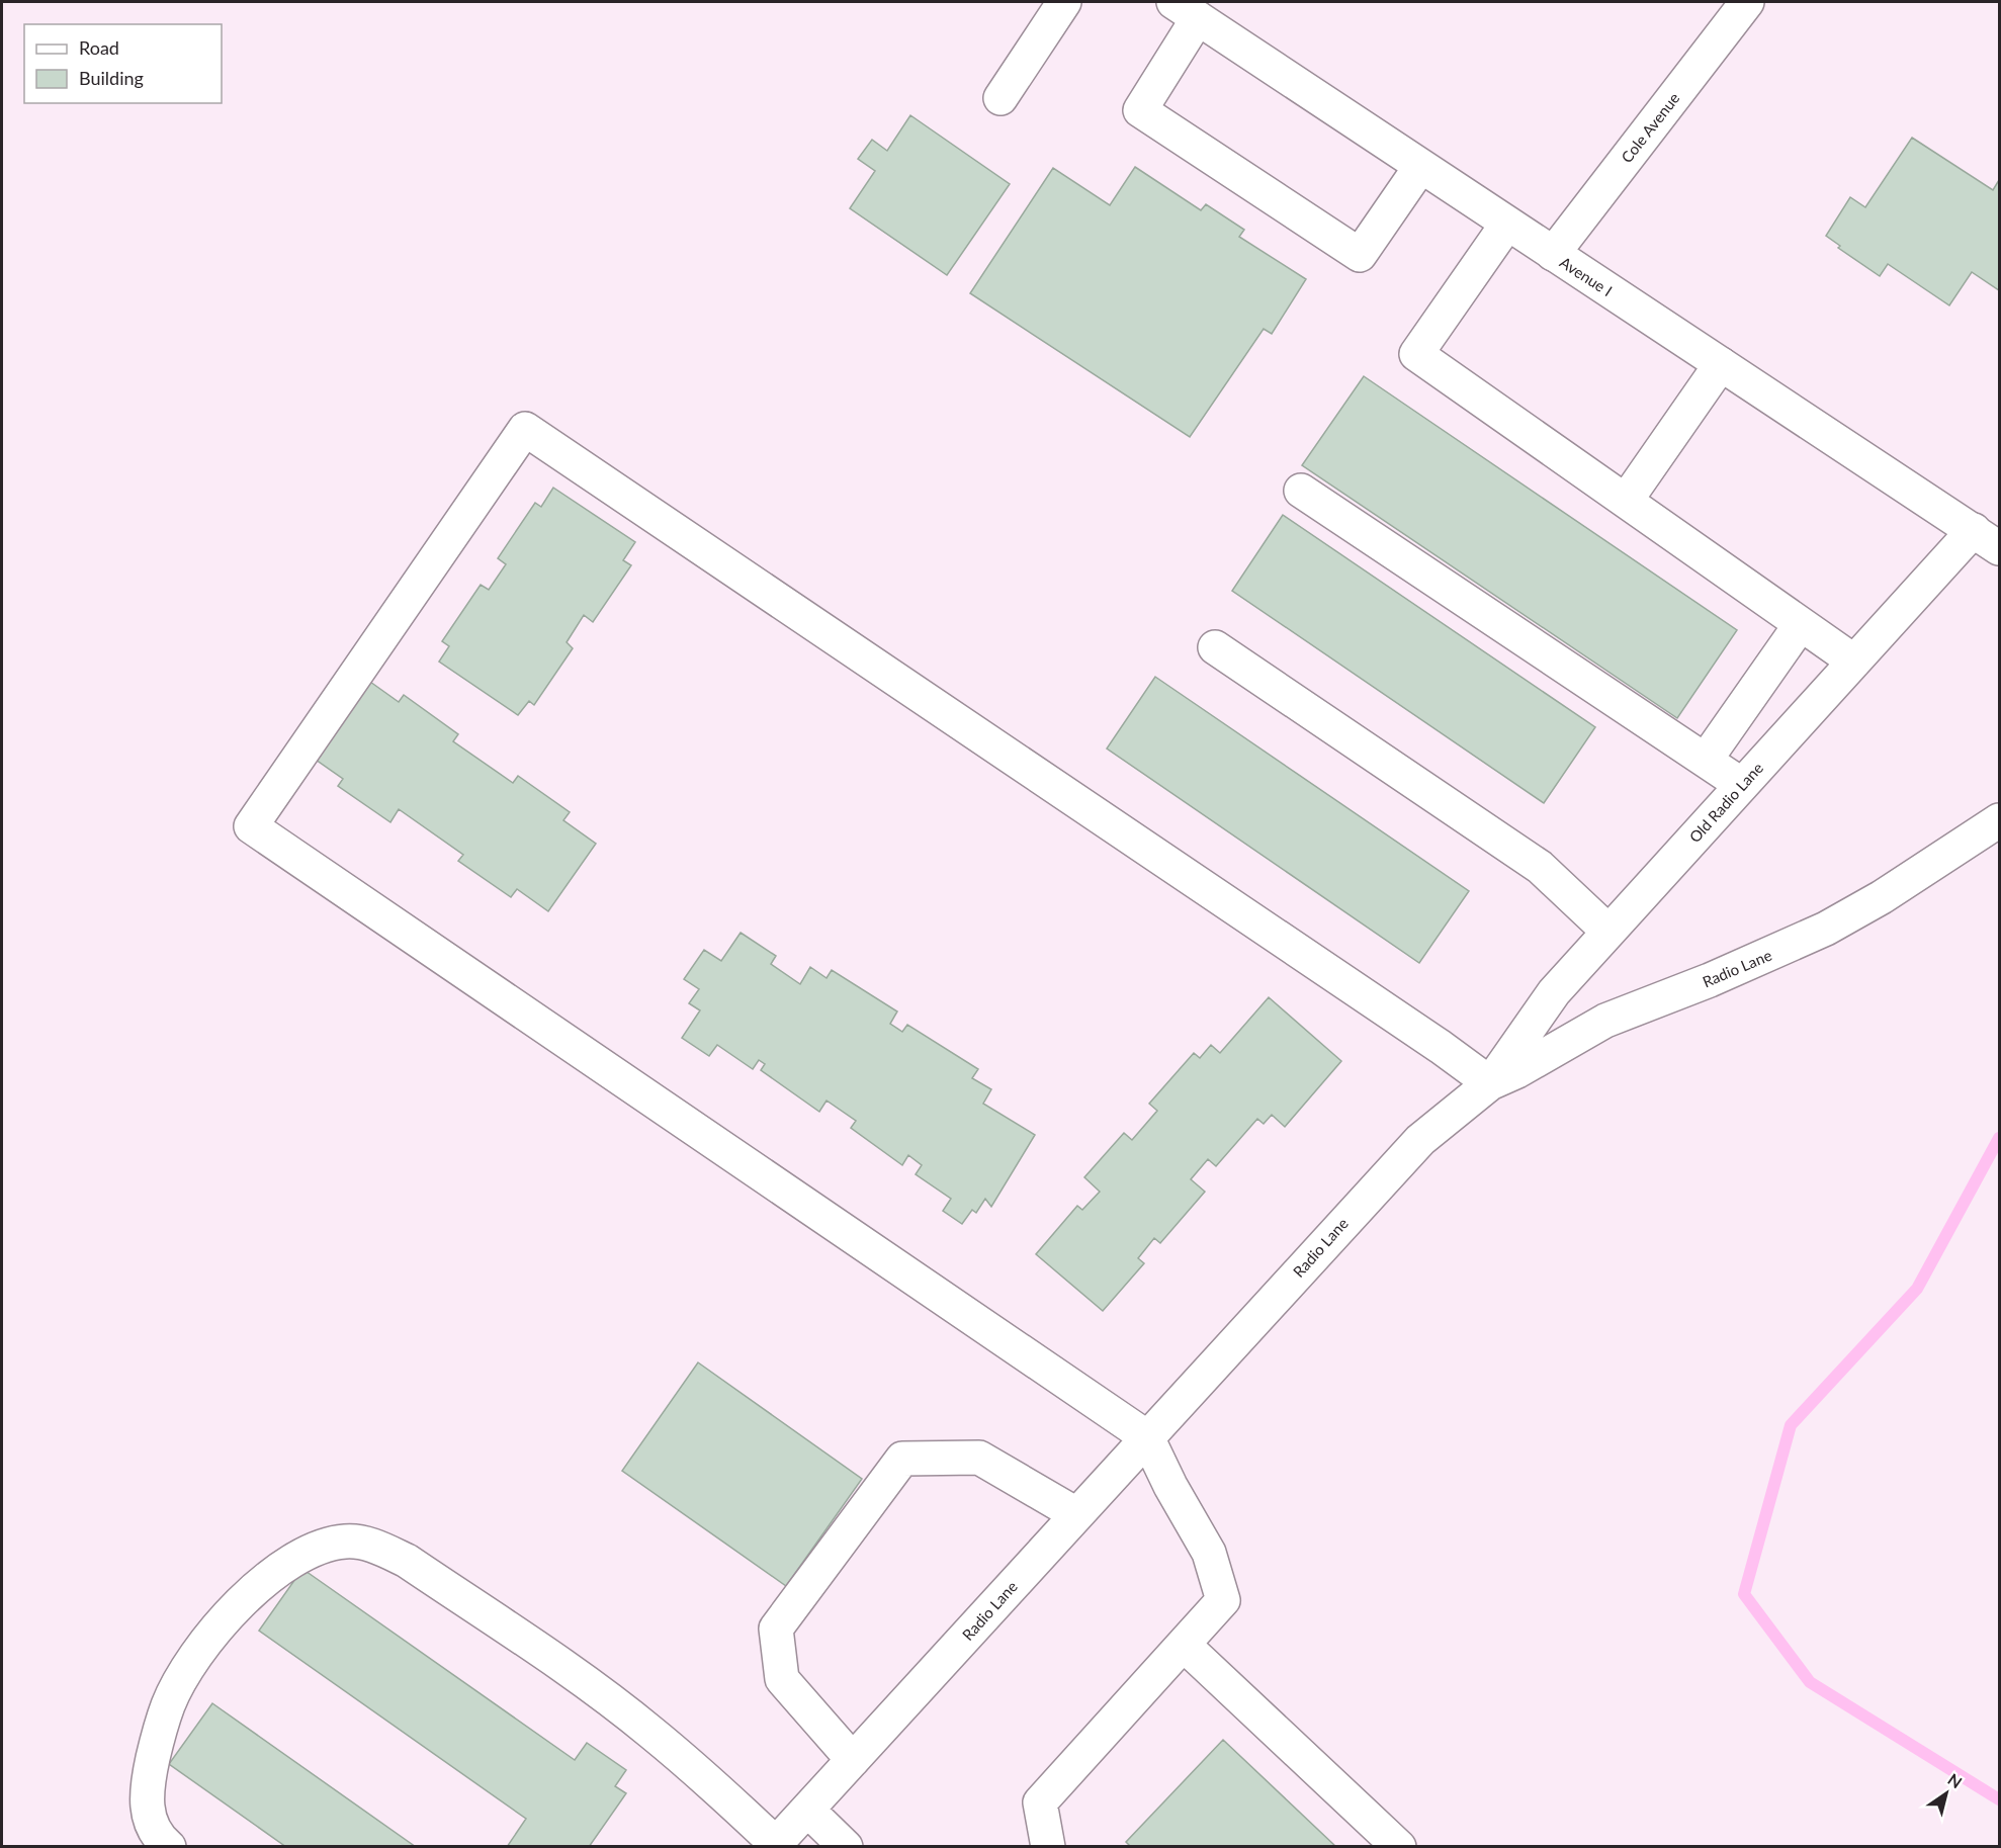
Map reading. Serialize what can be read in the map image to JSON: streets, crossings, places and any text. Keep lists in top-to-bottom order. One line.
{"streets":{"street":["Cole Avenue","Avenue I","Old Radio Lane","Radio Lane"]},"crossings":[["Cole Avenue","Avenue I"],["Avenue I","Old Radio Lane"],["Old Radio Lane","Radio Lane"]],"legend":["Road","Building"],"north":"top right"}
